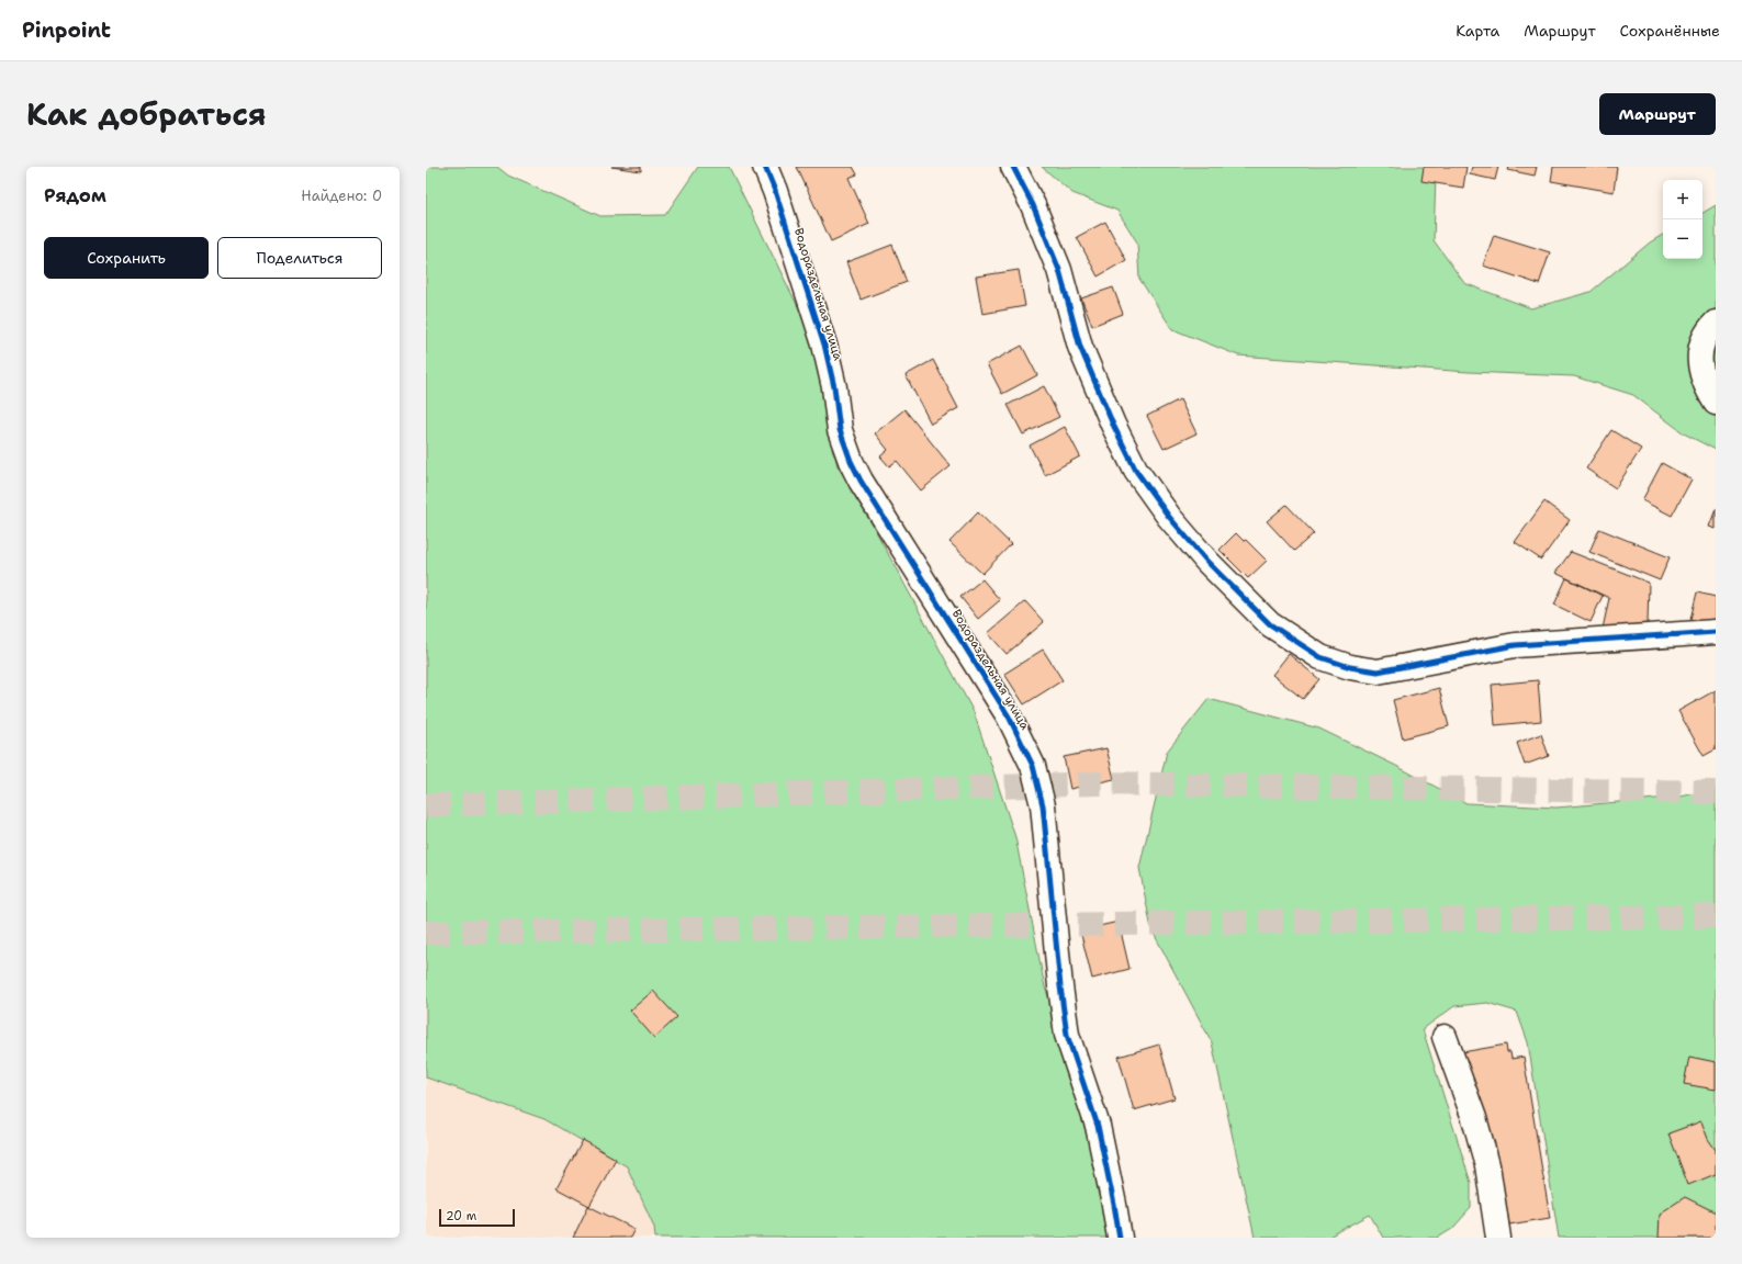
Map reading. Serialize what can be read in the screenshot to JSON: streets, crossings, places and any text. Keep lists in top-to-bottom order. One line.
{"streets":{"street":["Водораздельная улица"]},"scale_bar":"20 m","page":{"header":"Pinpoint","nav":["Карта","Маршрут","Сохранённые"],"title":"Как добраться","buttons":["Маршрут",["Сохранить","Поделиться"]],"heading":["Рядом","Найдено: 0"],"map_buttons":["+","−"],"scale":"20 m"}}
